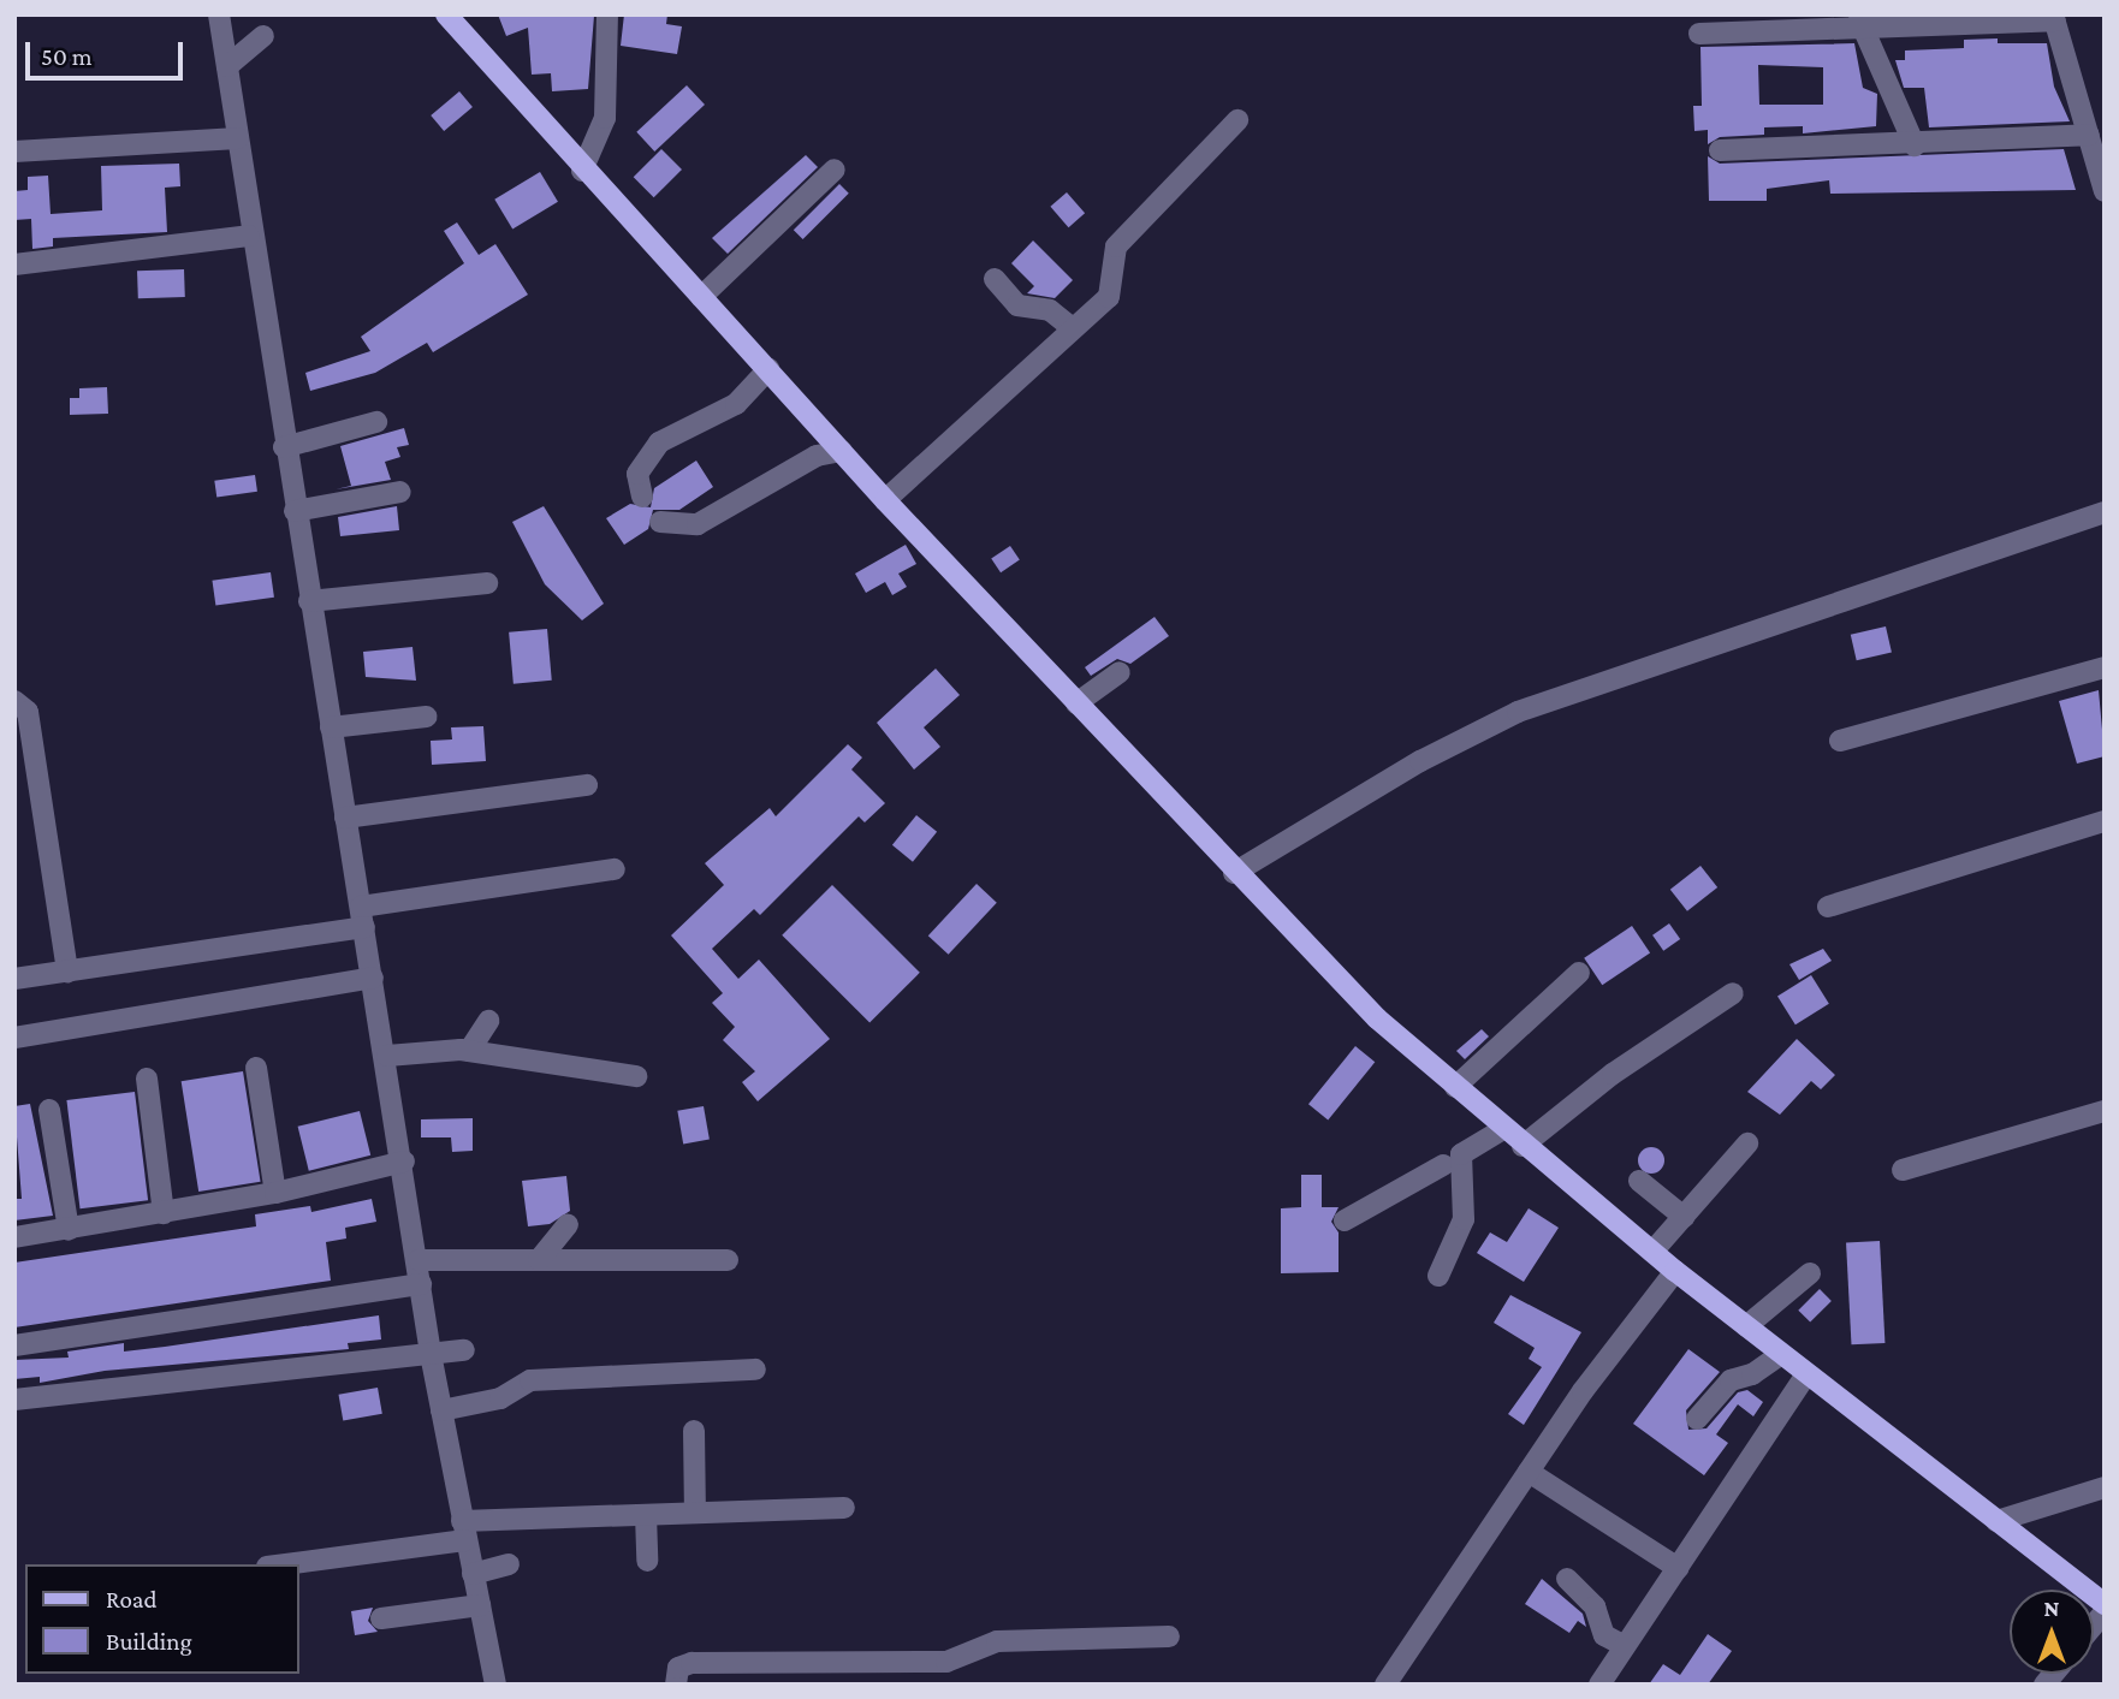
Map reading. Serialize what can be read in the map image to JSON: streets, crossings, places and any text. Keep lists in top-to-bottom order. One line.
{"legend":["Road","Building"],"scale_bar":"50 m","north":"top"}
